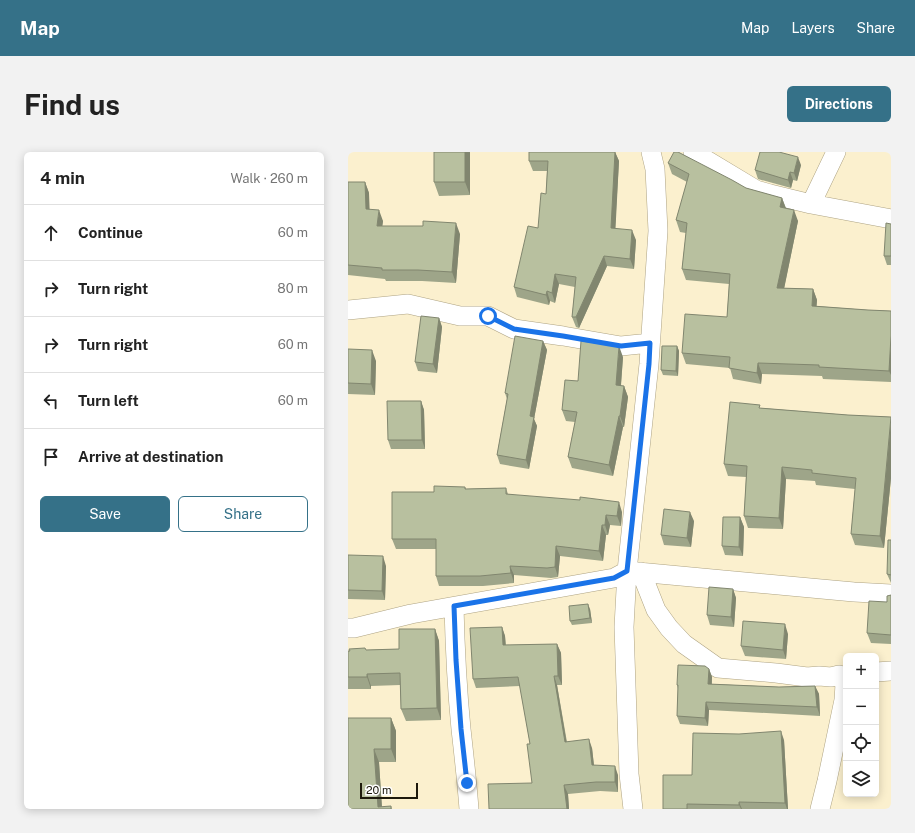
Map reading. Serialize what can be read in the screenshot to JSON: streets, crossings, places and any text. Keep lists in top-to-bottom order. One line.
{"scale_bar":"20 m","page":{"header":"Map","nav":["Map","Layers","Share"],"buttons":["Directions",["Save","Share"]],"title":"Find us","heading":["4 min","Walk · 260 m"],"list":[["Continue","60 m"],["Turn right","80 m"],["Turn right","60 m"],["Turn left","60 m"],"Arrive at destination"],"map_buttons":["+","−"],"scale":"20 m"}}
